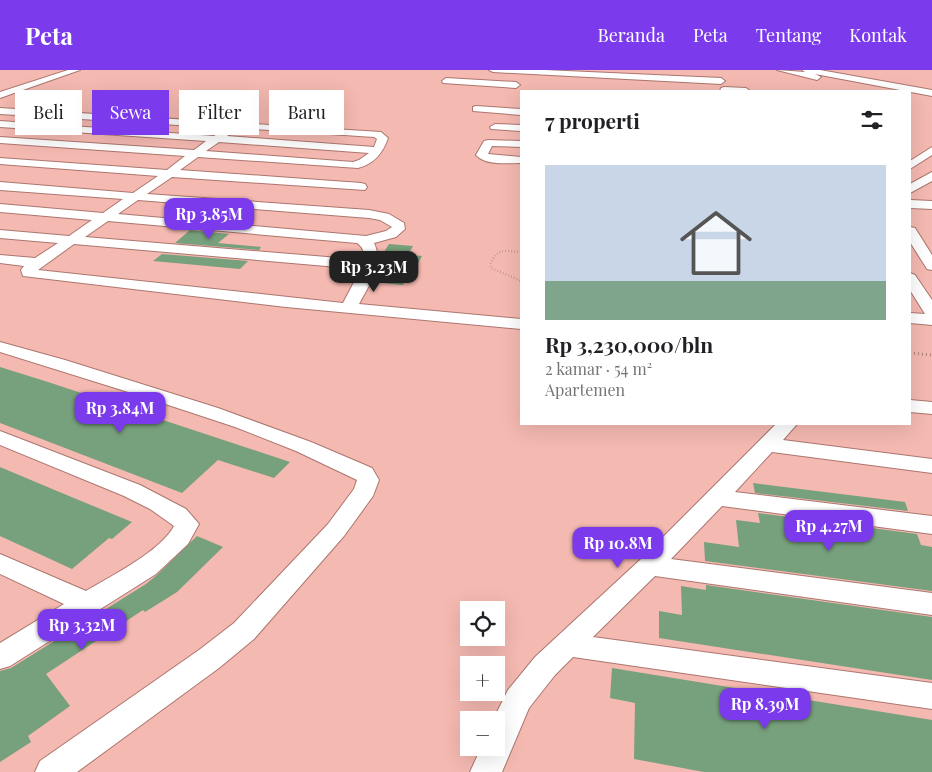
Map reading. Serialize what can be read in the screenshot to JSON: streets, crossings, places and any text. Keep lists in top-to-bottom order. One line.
{"page":{"header":"Peta","nav":["Beranda","Peta","Tentang","Kontak"],"chip":["Beli","Sewa","Filter","Baru"],"heading":"7 properti","list":[{"name":"Rp 3,230,000/bln","note":"2 kamar · 54 m² · Apartemen"}],"price":["Rp 3.85M","Rp 3.23M","Rp 3.84M","Rp 4.27M","Rp 10.8M","Rp 3.32M","Rp 8.39M"],"map_buttons":["+","−"]}}
